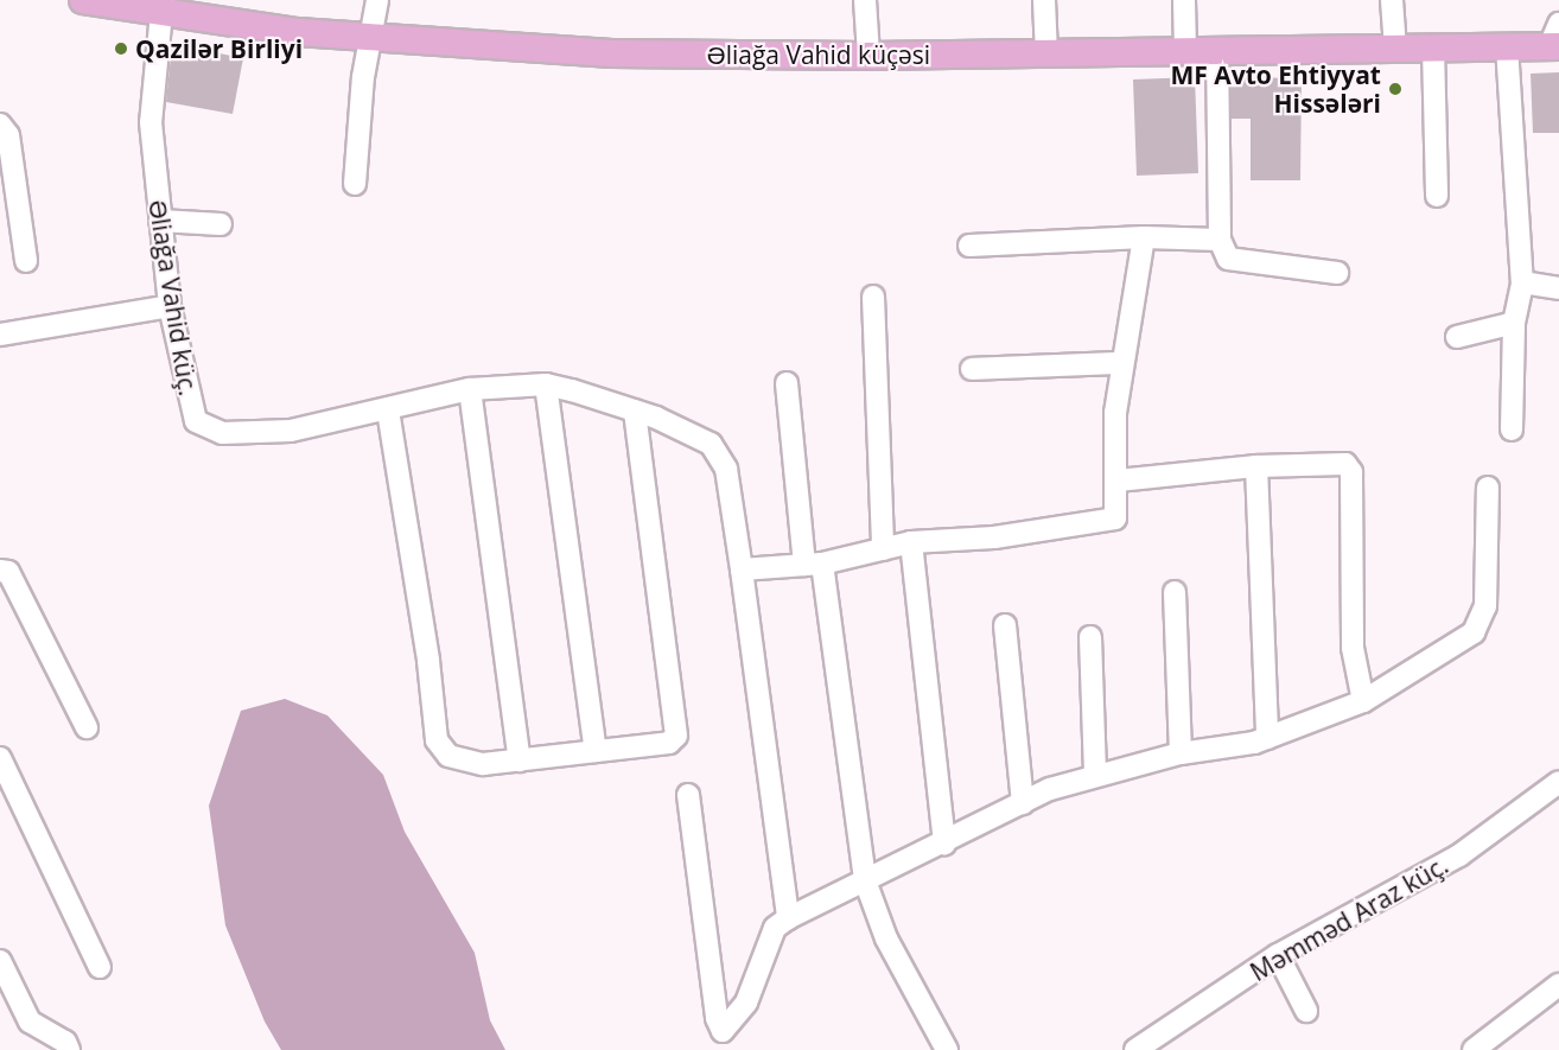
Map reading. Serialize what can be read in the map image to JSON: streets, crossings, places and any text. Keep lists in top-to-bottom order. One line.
{"streets":{"main road":["Əliağa Vahid küçəsi"],"street":["Əliağa Vahid küç.","Məmməd Araz küç."]},"crossings":[["Əliağa Vahid küçəsi","Əliağa Vahid küç."]],"places":["Qazilər Birliyi","MF Avto Ehtiyyat Hissələri"]}
